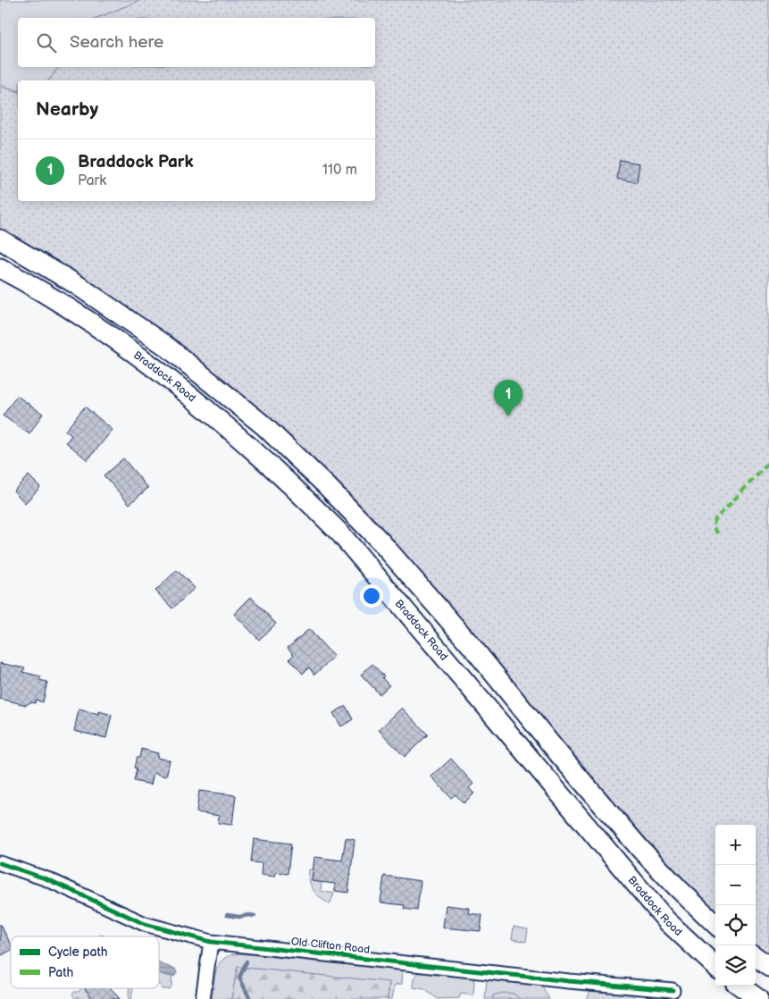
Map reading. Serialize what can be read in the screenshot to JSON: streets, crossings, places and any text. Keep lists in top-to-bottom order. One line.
{"streets":{"main road":["Braddock Road"],"street":["Old Clifton Road"]},"legend":["Cycle path","Path"],"page":{"search":"Search here","heading":"Nearby","list":[{"mark":"1","name":"Braddock Park","note":"Park","value":"110 m"}],"pins":"1","map_buttons":["+","−"]}}
